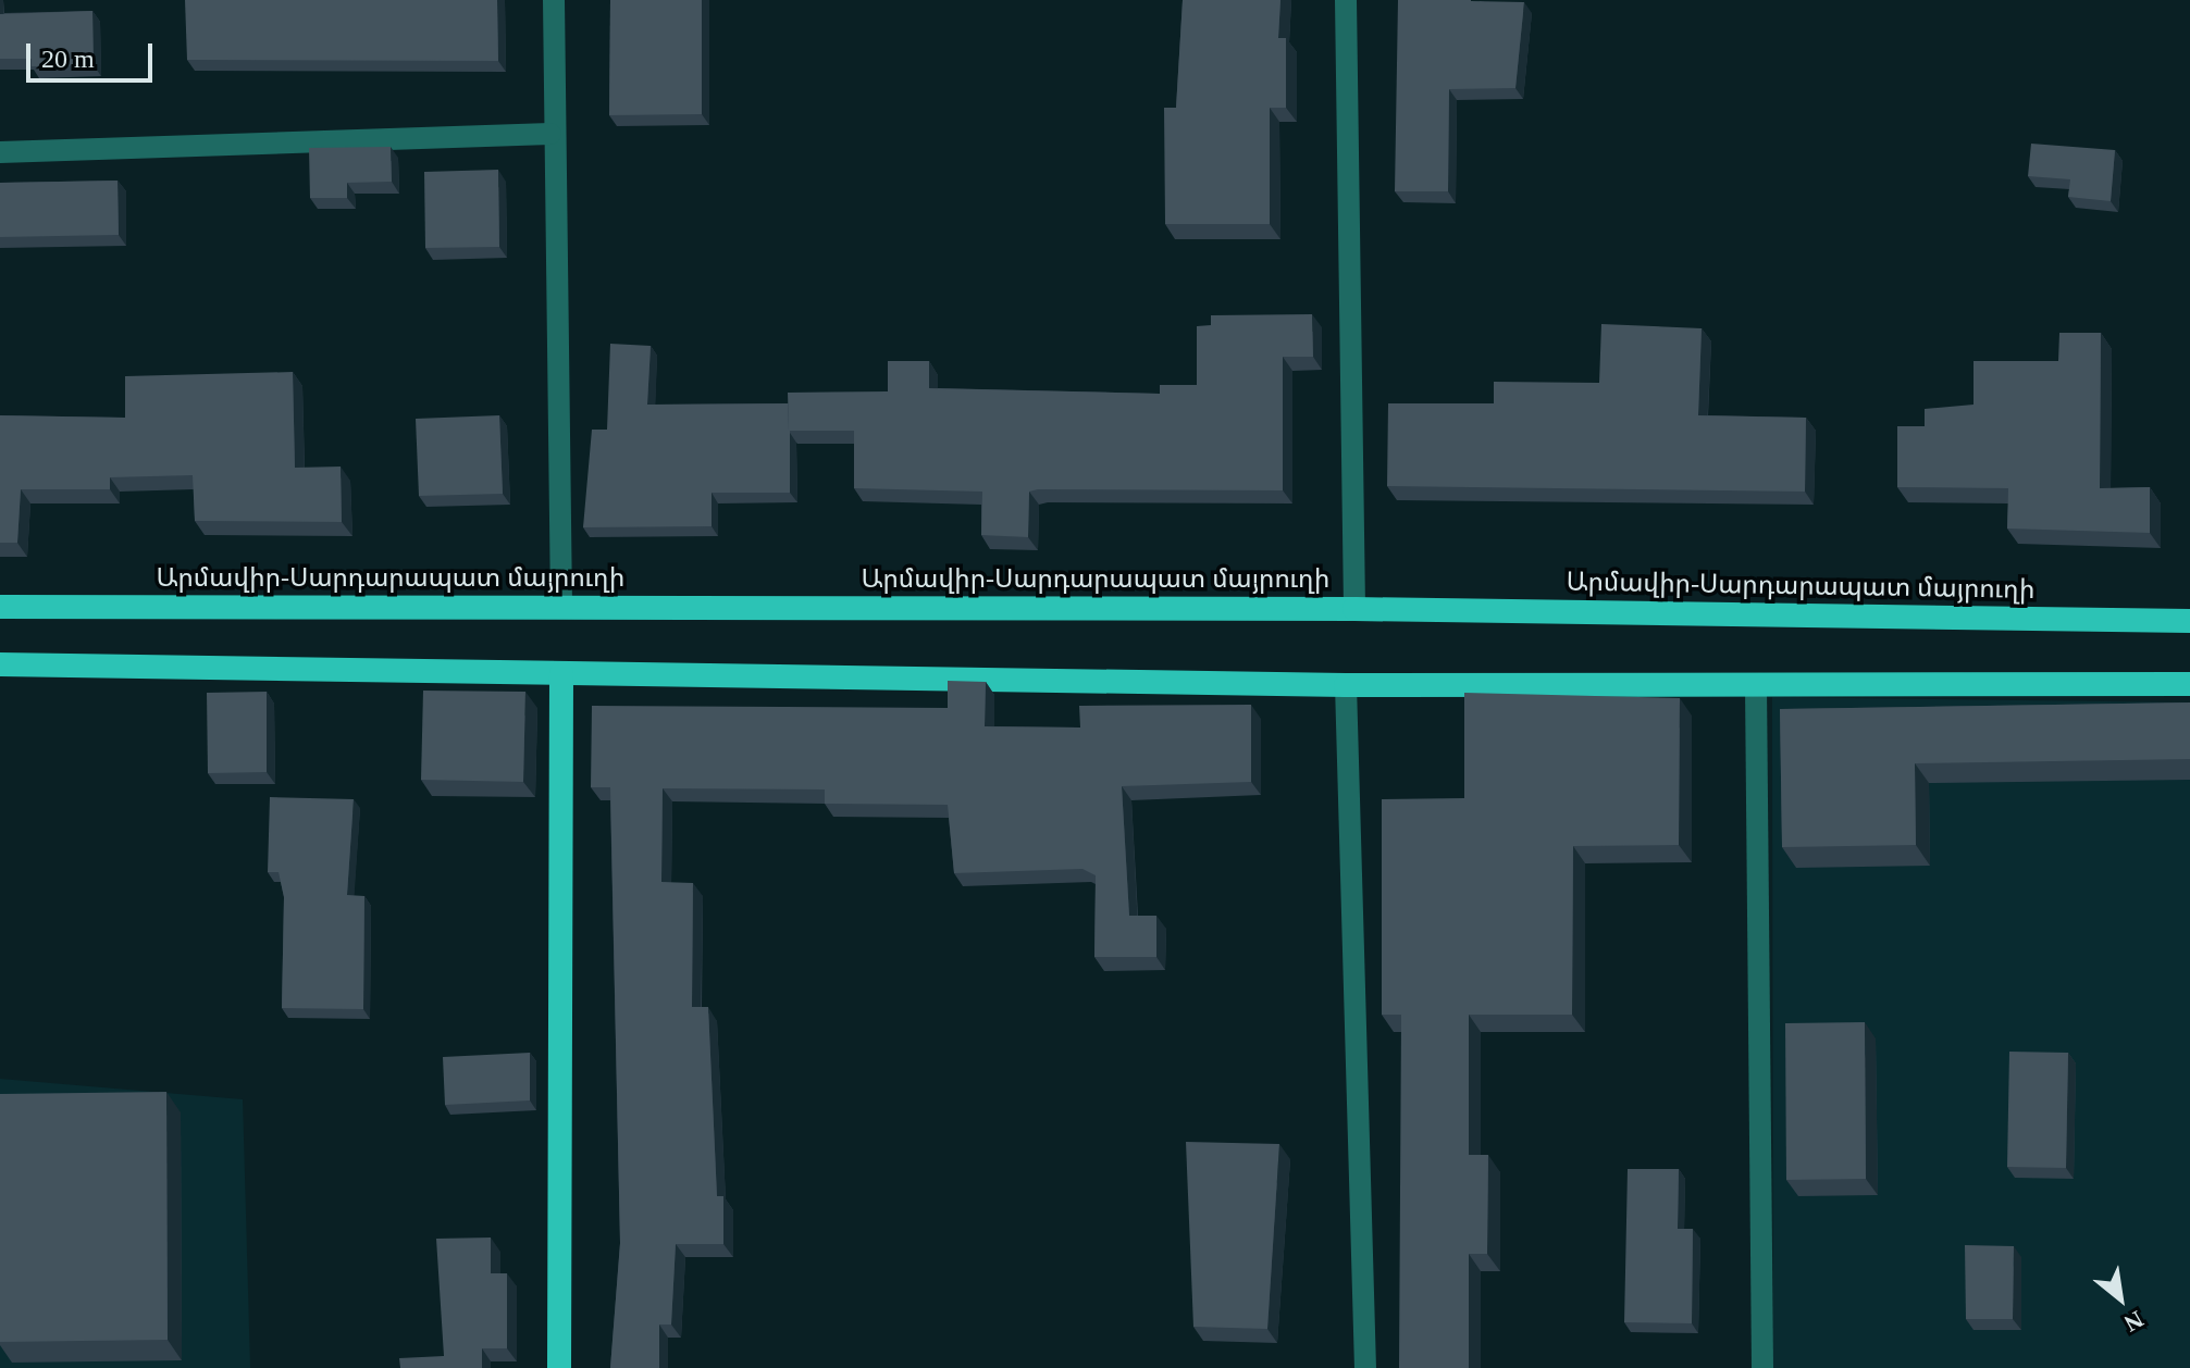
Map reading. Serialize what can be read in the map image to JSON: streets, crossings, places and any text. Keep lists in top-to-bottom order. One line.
{"streets":{"highway":["Արմավիր-Սարդարապատ մայրուղի"]},"scale_bar":"20 m","north":"bottom right"}
